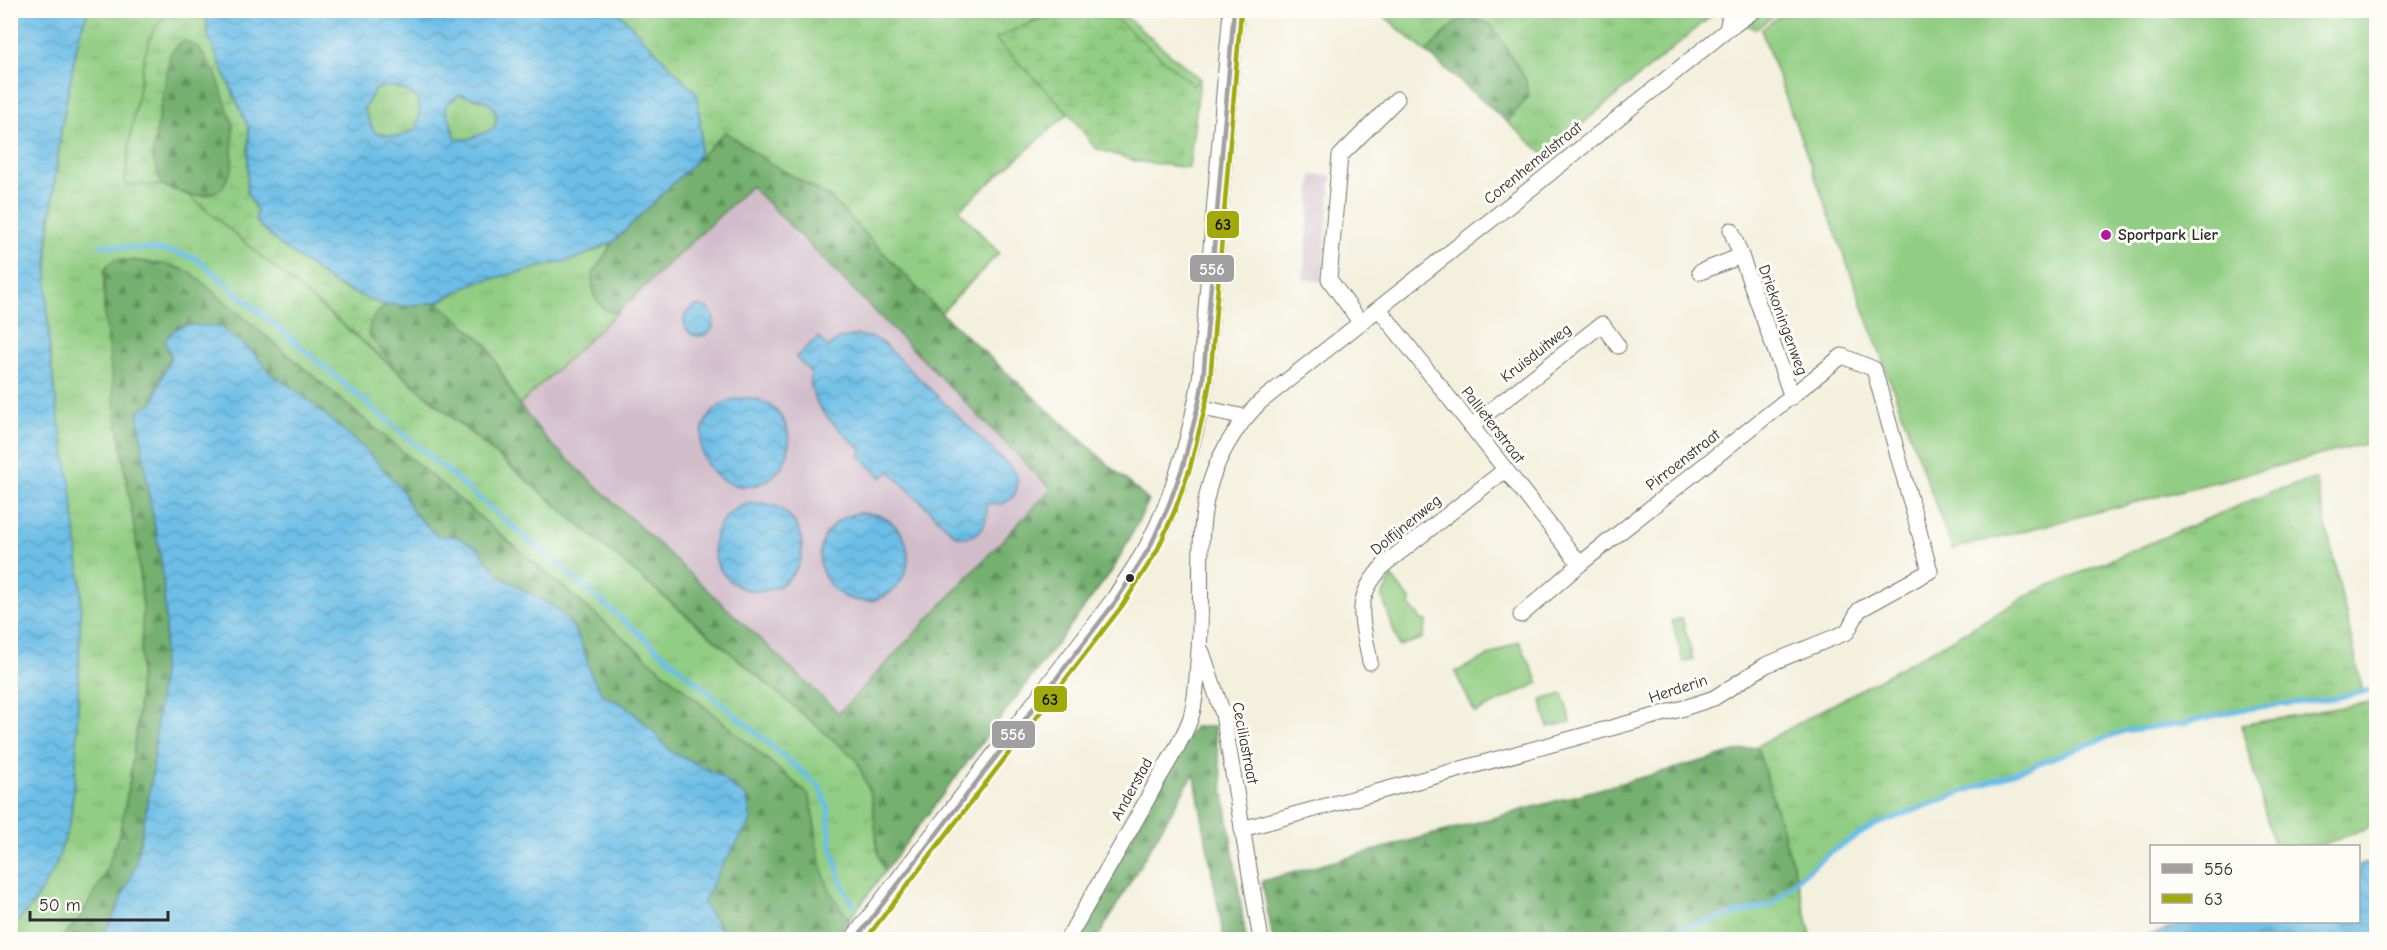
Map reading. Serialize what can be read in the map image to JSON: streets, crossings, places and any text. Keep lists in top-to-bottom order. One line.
{"streets":{"street":["Corenhemelstraat","Driekoningenweg","Kruisduitweg","Pallieterstraat","Pirroenstraat","Dolfijnenweg","Herderin","Ceciliastraat","Anderstad"]},"crossings":[["Corenhemelstraat","Pallieterstraat"],["Corenhemelstraat","Ceciliastraat"],["Driekoningenweg","Pirroenstraat"],["Kruisduitweg","Pallieterstraat"],["Pallieterstraat","Pirroenstraat"],["Pallieterstraat","Dolfijnenweg"],["Pirroenstraat","Herderin"],["Herderin","Ceciliastraat"],["Ceciliastraat","Anderstad"]],"places":["Sportpark Lier"],"lines":["transit line 556","transit line 63"],"legend":["556","63"],"scale_bar":"50 m"}
